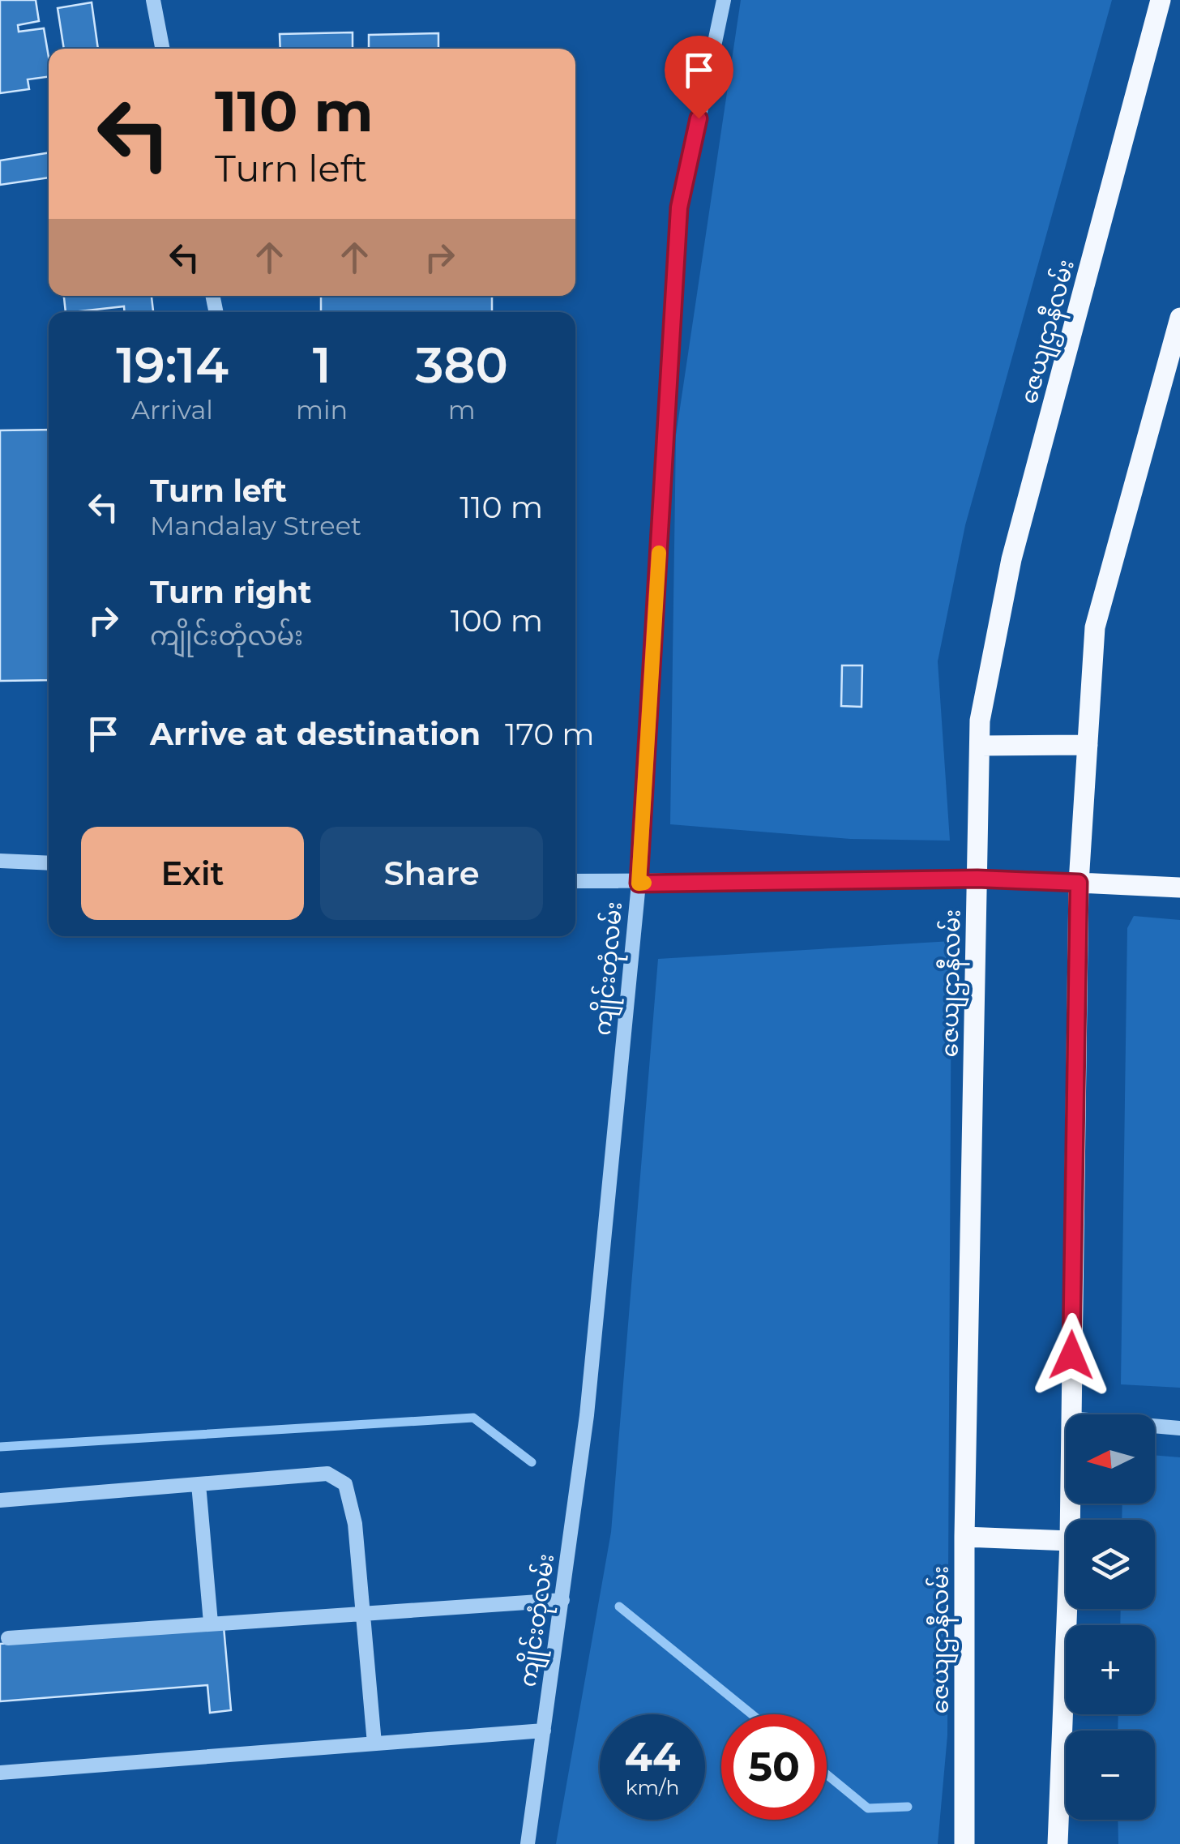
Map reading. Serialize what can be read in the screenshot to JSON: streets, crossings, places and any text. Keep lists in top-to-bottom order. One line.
{"streets":{"main road":["ဇေယျဌာနီလမ်း"],"street":["ကျိုင်းတုံလမ်း"]},"north":"left","page":{"turn":["110 m","Turn left"],"eta":["19:14","Arrival","1","min","380","m"],"list":[{"name":"Turn left","note":"Mandalay Street","value":"110 m"},{"name":"Turn right","note":"ကျိုင်းတုံလမ်း","value":"100 m"},{"name":"Arrive at destination","value":"170 m"}],"buttons":["Exit","Share"],"map_buttons":["+","−"],"speed":"44 km/h","limit":"50"}}
